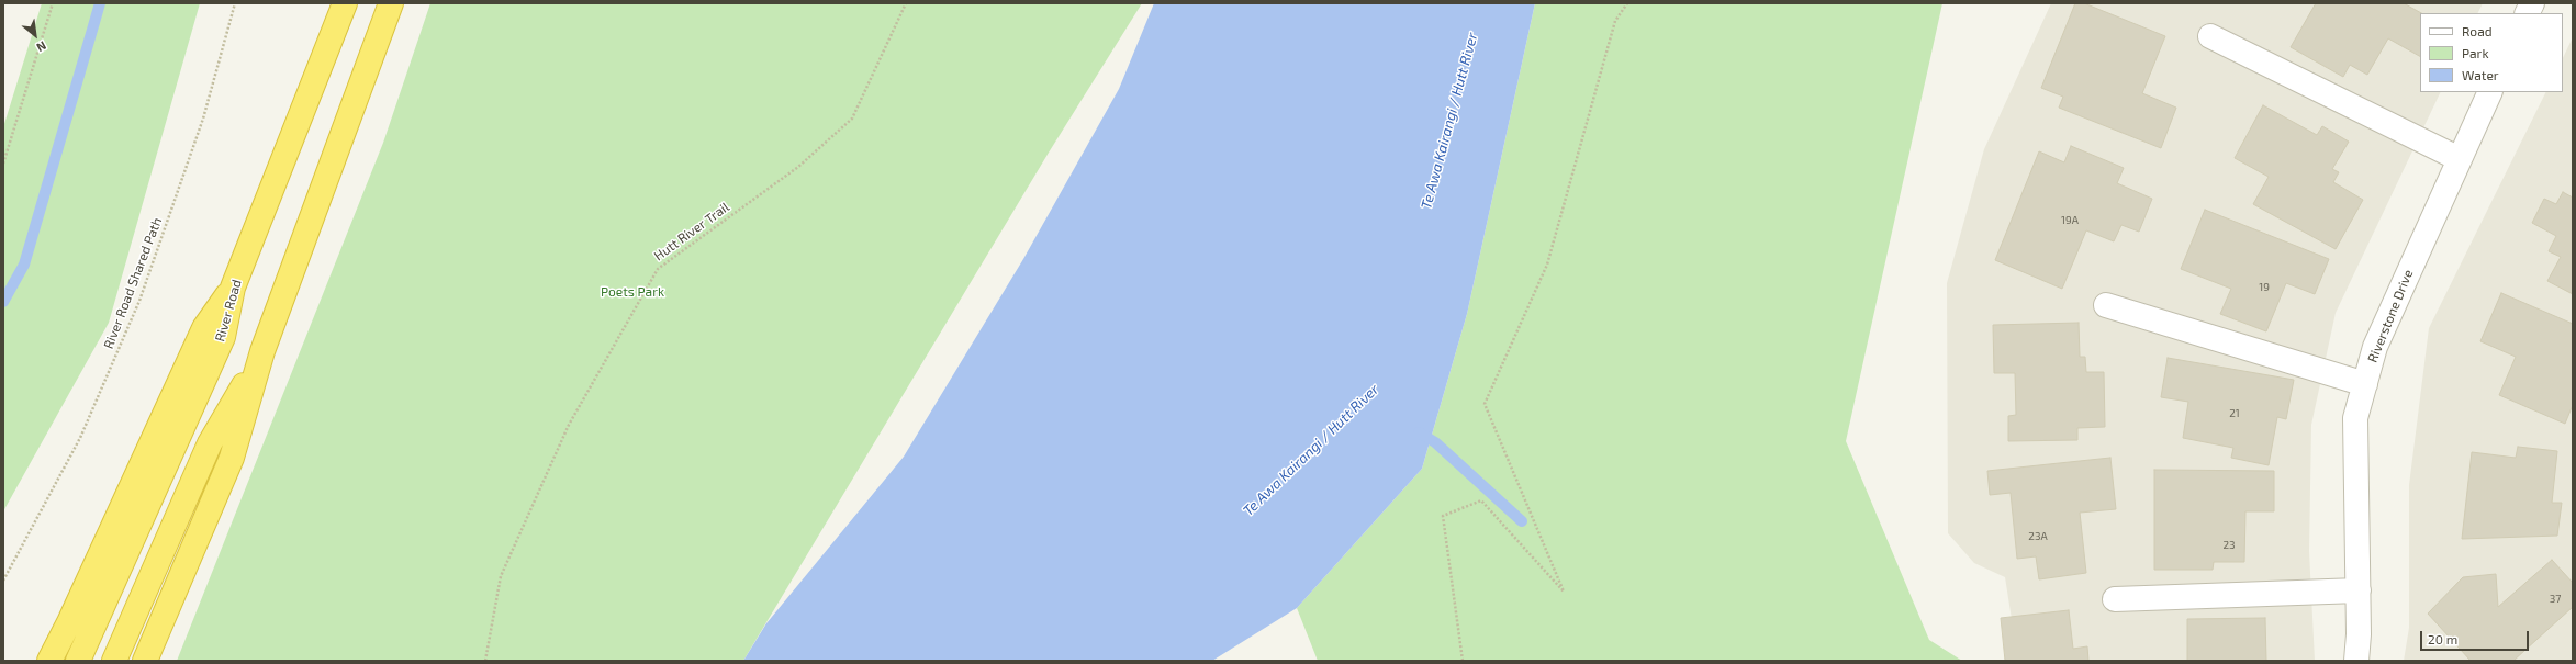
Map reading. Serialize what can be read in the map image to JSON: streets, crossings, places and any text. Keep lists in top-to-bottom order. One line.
{"streets":{"highway":["River Road"],"street":["Riverstone Drive"],"path":["Hutt River Trail","River Road Shared Path"]},"water":["Te Awa Kairangi / Hutt River"],"parks":["Poets Park"],"house_numbers":["19A","19","21","23A","23","37"],"legend":["Road","Park","Water"],"scale_bar":"20 m","north":"bottom right"}
